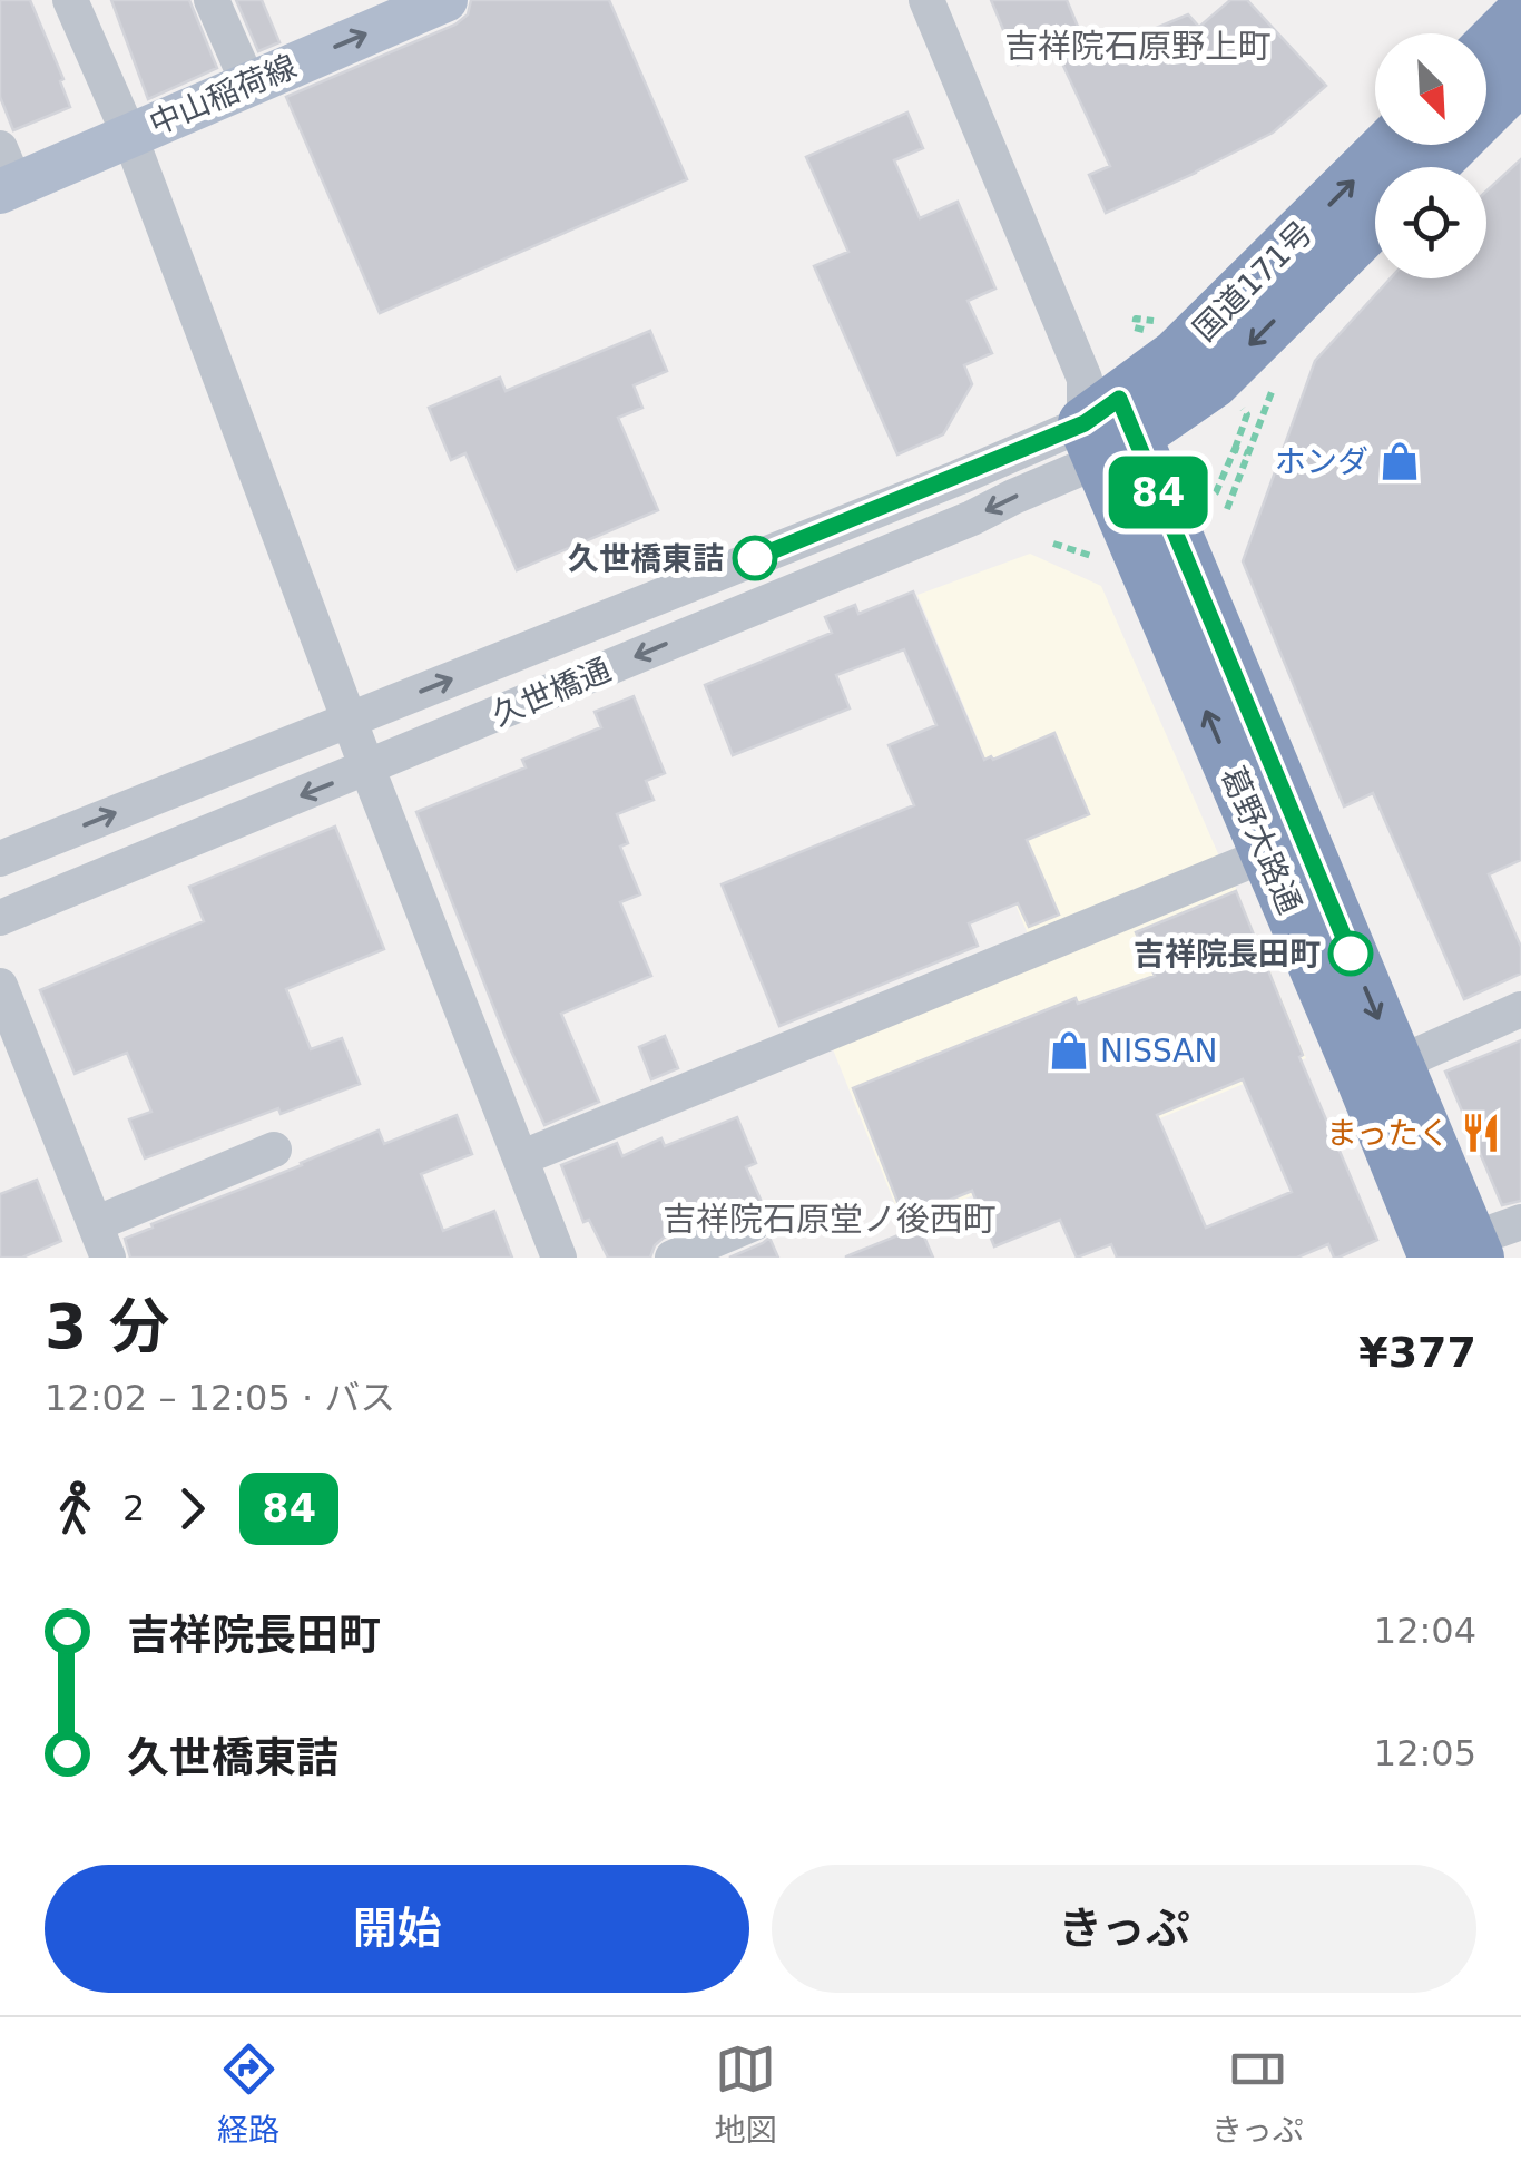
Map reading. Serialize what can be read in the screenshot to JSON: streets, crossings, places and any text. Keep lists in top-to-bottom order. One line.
{"streets":{"highway":["国道171号","葛野大路通"],"main road":["中山稲荷線"],"street":["久世橋通"]},"crossings":[["国道171号","久世橋通"],["国道171号","葛野大路通"],["久世橋通","葛野大路通"]],"one_way":["中山稲荷線"],"districts":["吉祥院石原野上町","吉祥院石原堂ノ後西町"],"places":{"shop":["ホンダ","NISSAN"],"other":["久世橋東詰","吉祥院長田町"],"restaurant":["まったく"]},"lines":["bus line 84"],"north":"bottom right","page":{"on_map":"84","heading":["3 分","12:02 – 12:05 · バス","¥377"],"legs":["2","84"],"list":[{"name":"吉祥院長田町","value":"12:04"},{"name":"久世橋東詰","value":"12:05"}],"buttons":["開始","きっぷ"],"tabs":["経路","地図","きっぷ"]}}
